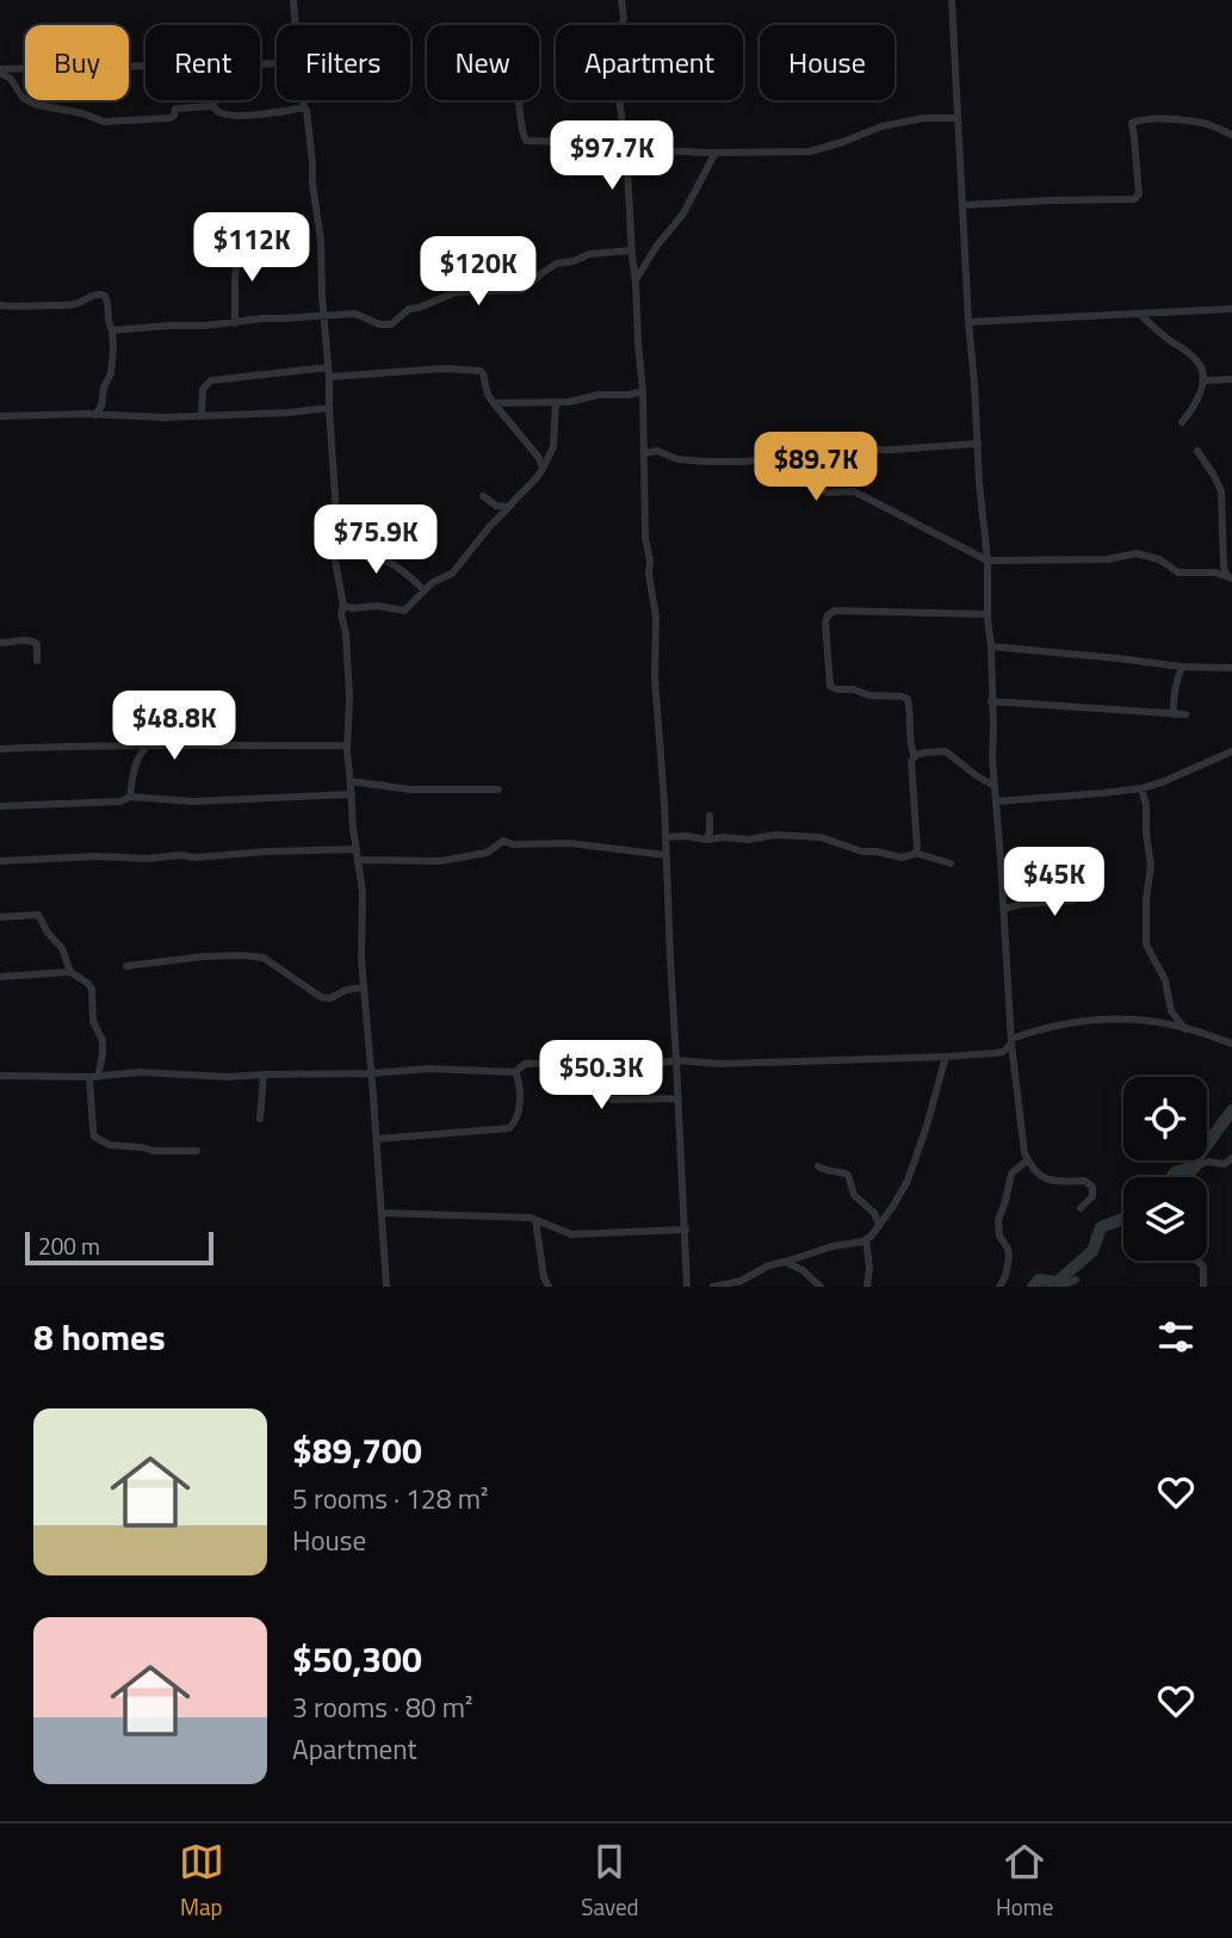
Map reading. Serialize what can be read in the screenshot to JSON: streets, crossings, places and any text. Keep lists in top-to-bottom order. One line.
{"scale_bar":"200 m","page":{"chip":["Buy","Rent","Filters","New","Apartment","House"],"price":["$97.7K","$112K","$120K","$89.7K","$75.9K","$48.8K","$45K","$50.3K"],"scale":"200 m","heading":"8 homes","list":[{"name":"$89,700","note":"5 rooms · 128 m² · House"},{"name":"$50,300","note":"3 rooms · 80 m² · Apartment"}],"tabs":["Map","Saved","Home"]}}
